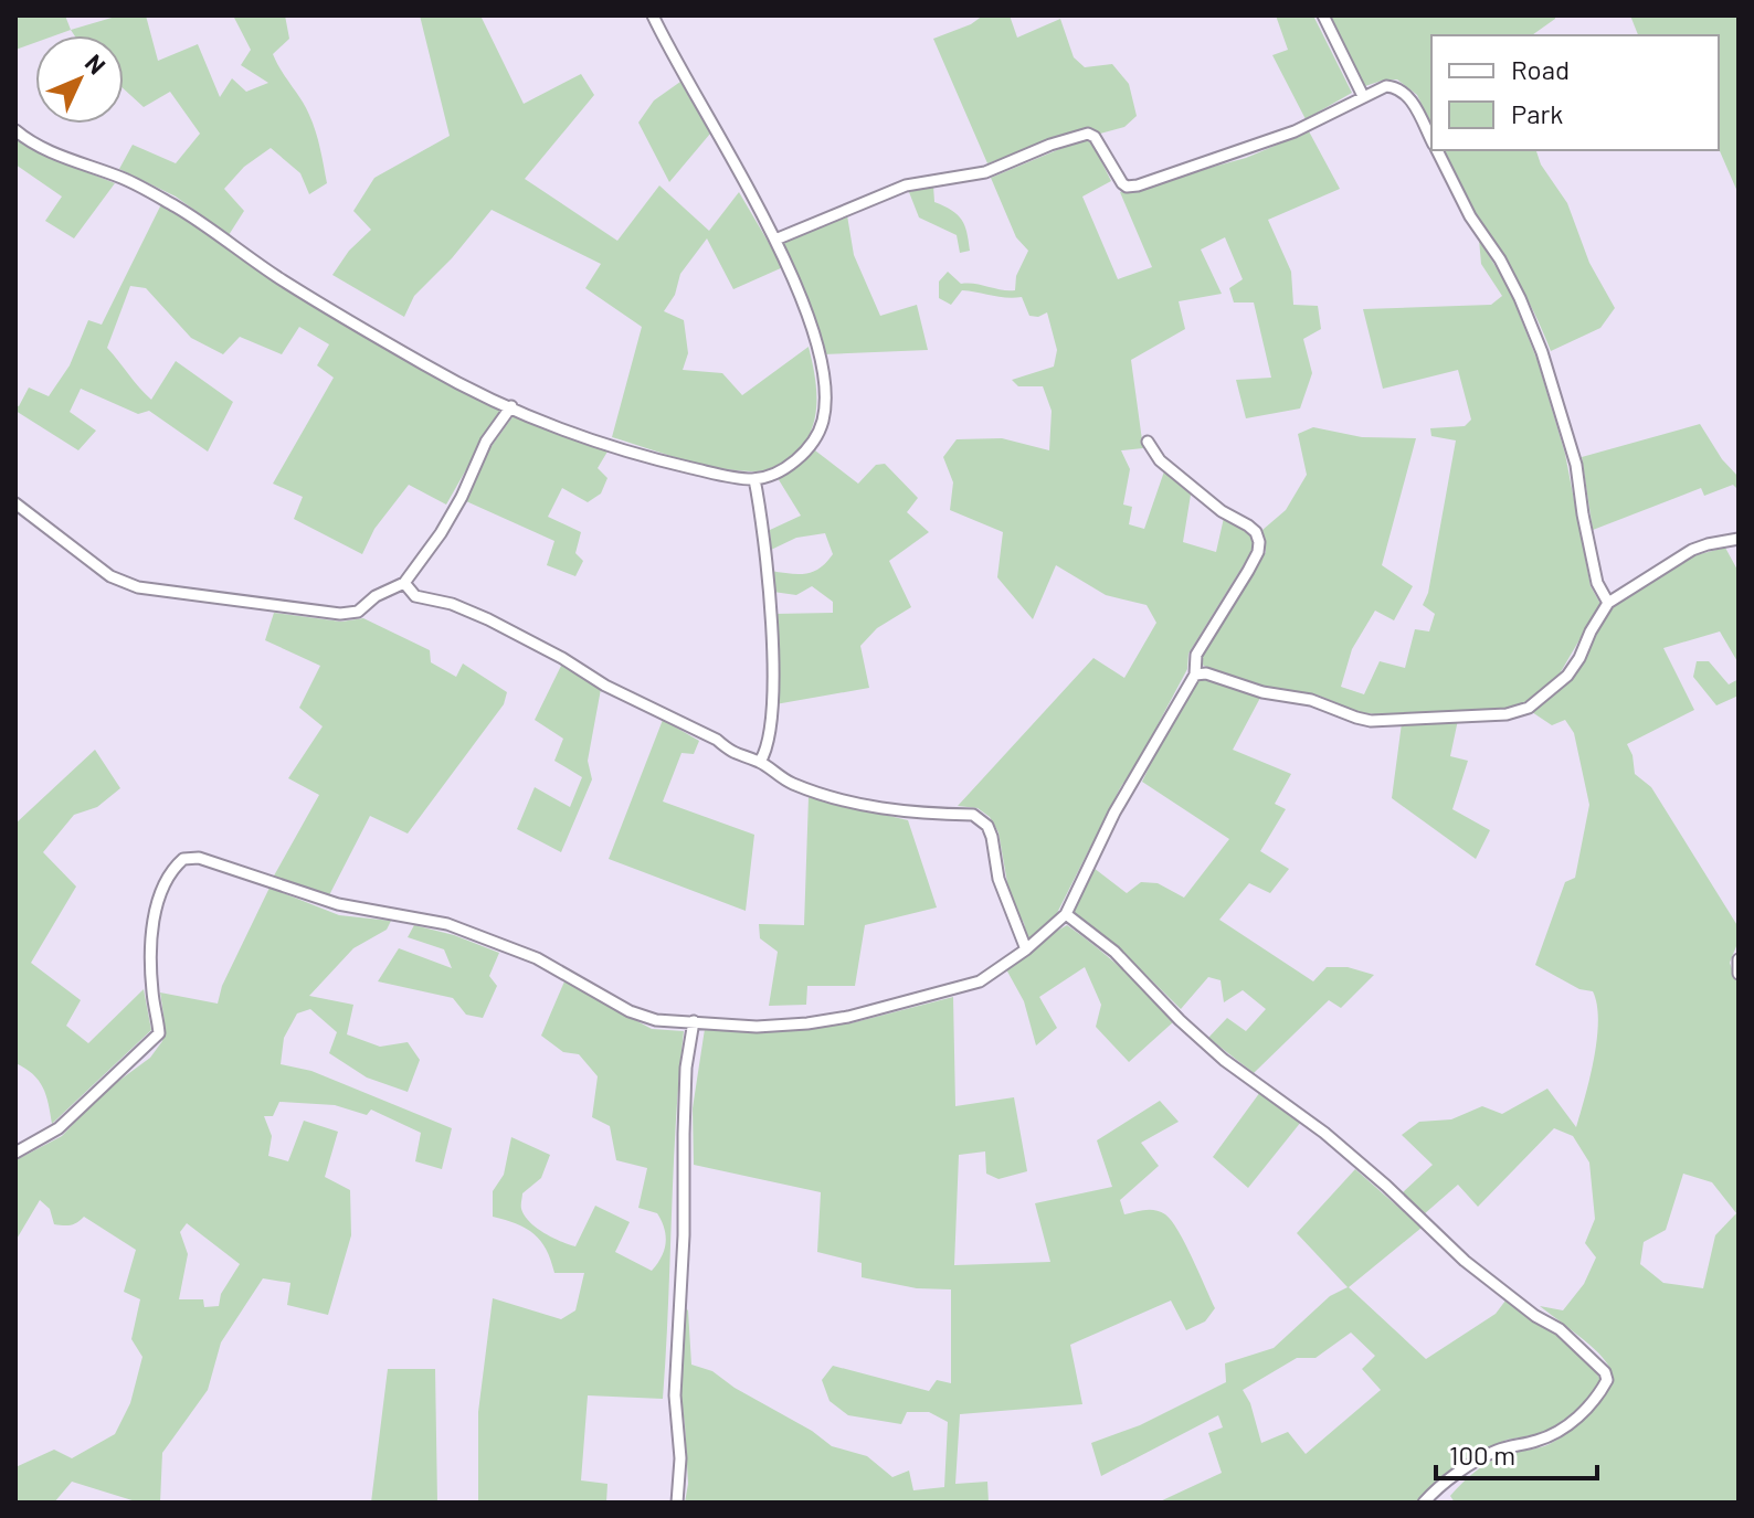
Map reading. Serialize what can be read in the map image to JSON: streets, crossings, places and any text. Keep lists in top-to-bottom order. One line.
{"legend":["Road","Park"],"scale_bar":"100 m","north":"top right"}
